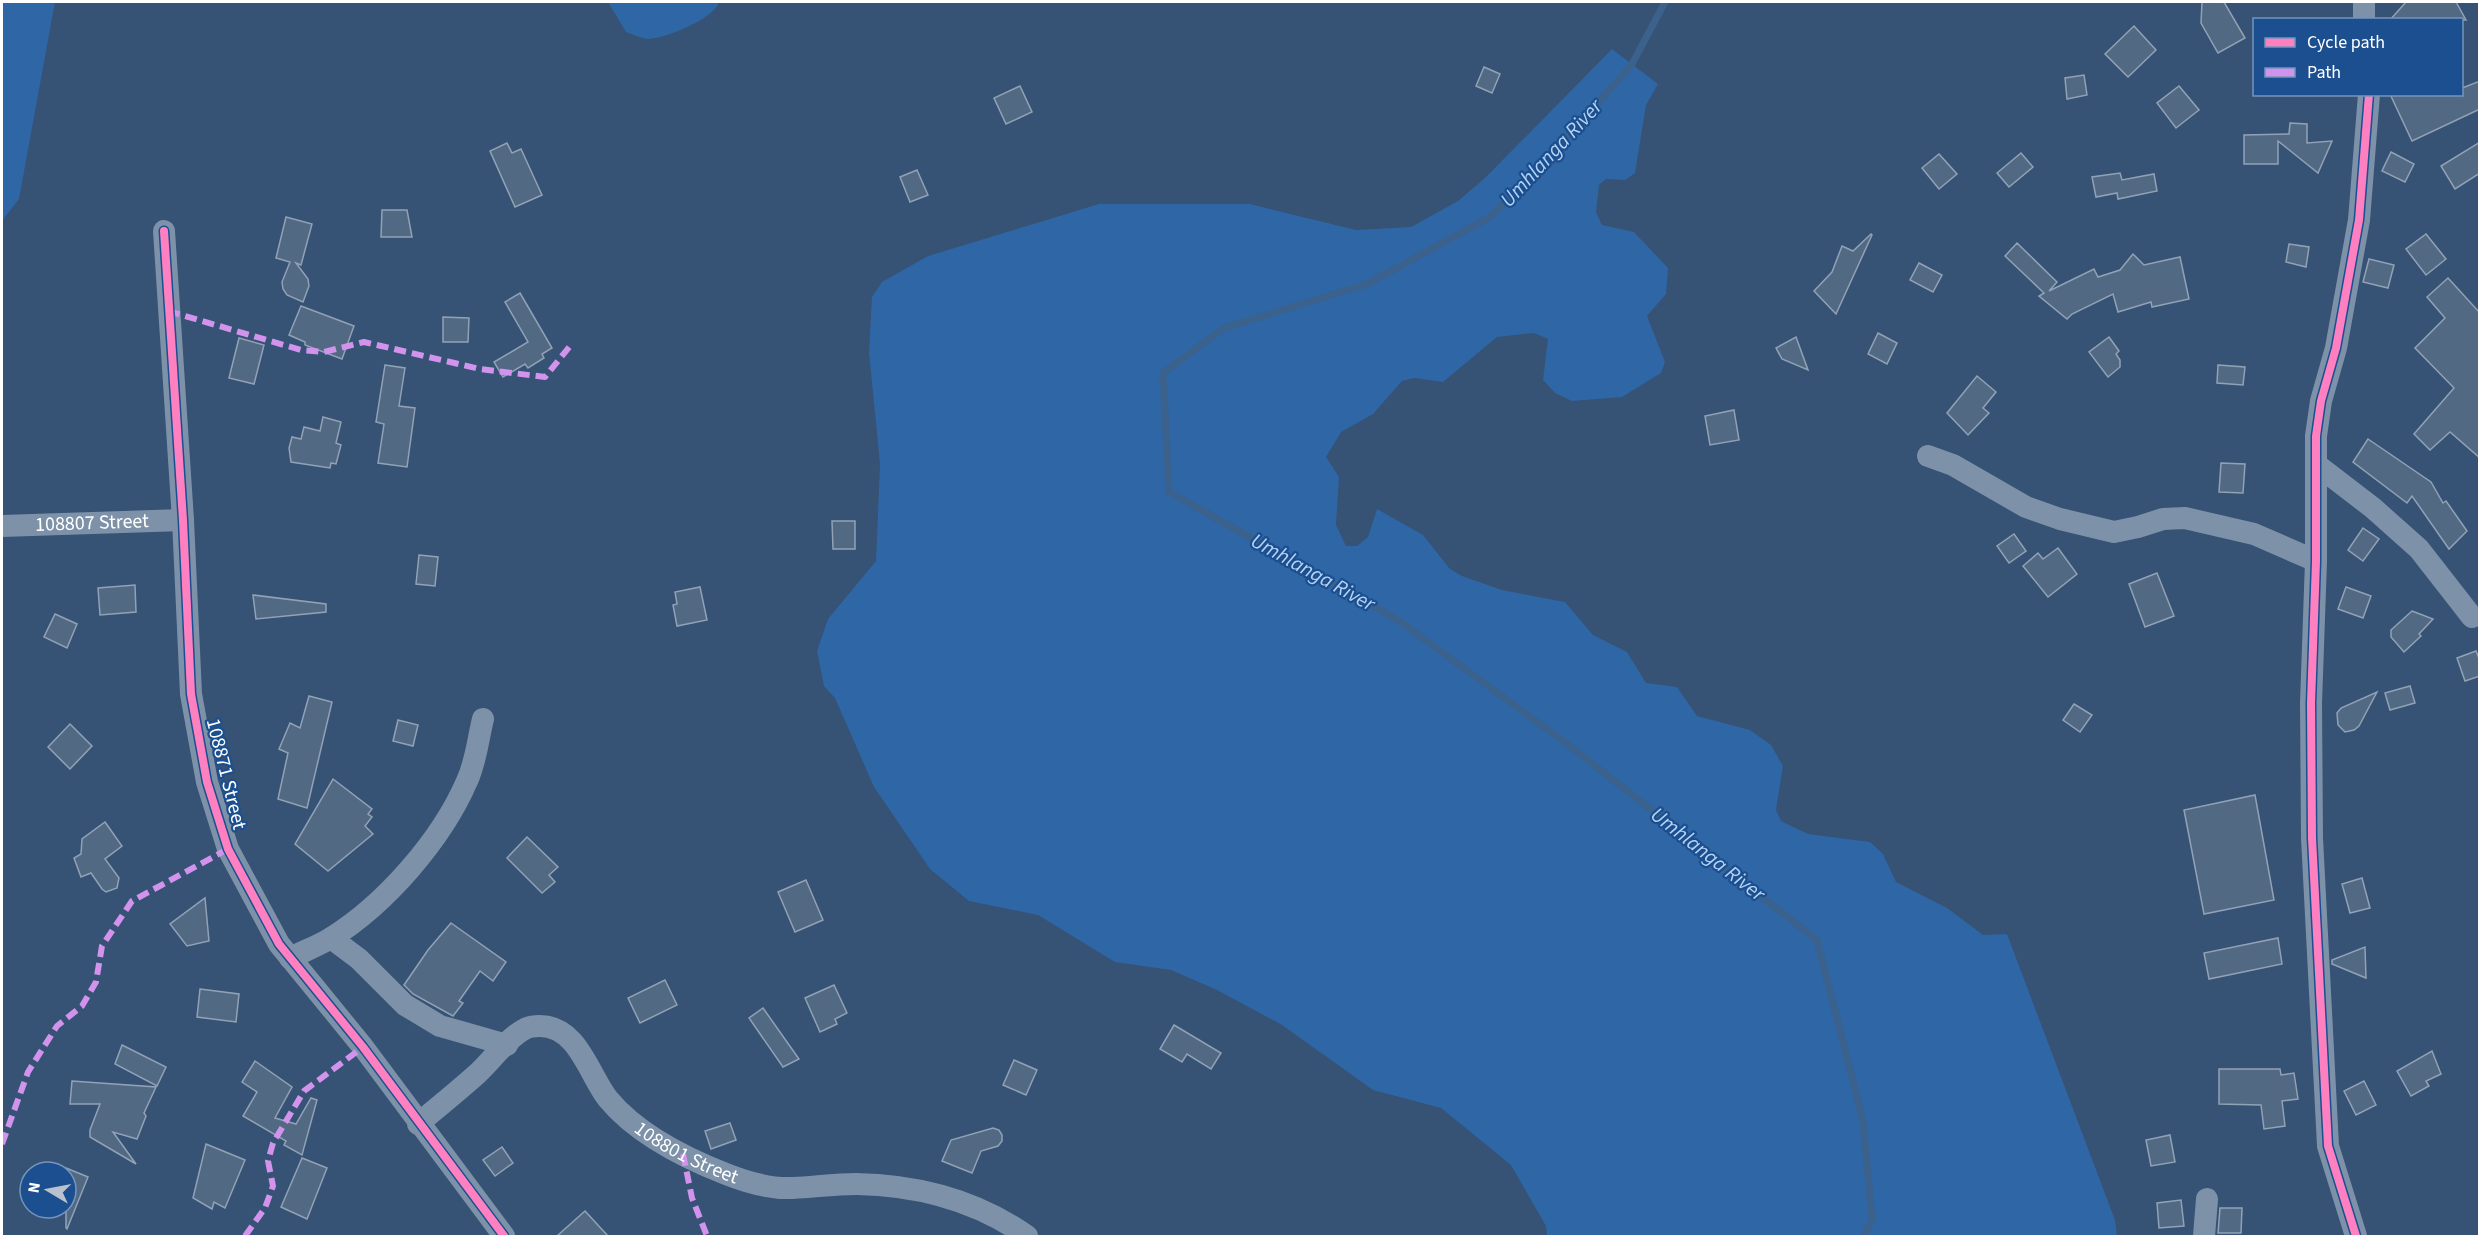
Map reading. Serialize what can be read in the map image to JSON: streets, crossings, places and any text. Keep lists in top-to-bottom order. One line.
{"streets":{"street":["108807 Street","108871 Street","108801 Street"]},"crossings":[["108807 Street","108871 Street"],["108871 Street","108801 Street"]],"water":["Umhlanga River"],"legend":["Cycle path","Path"],"north":"left"}
